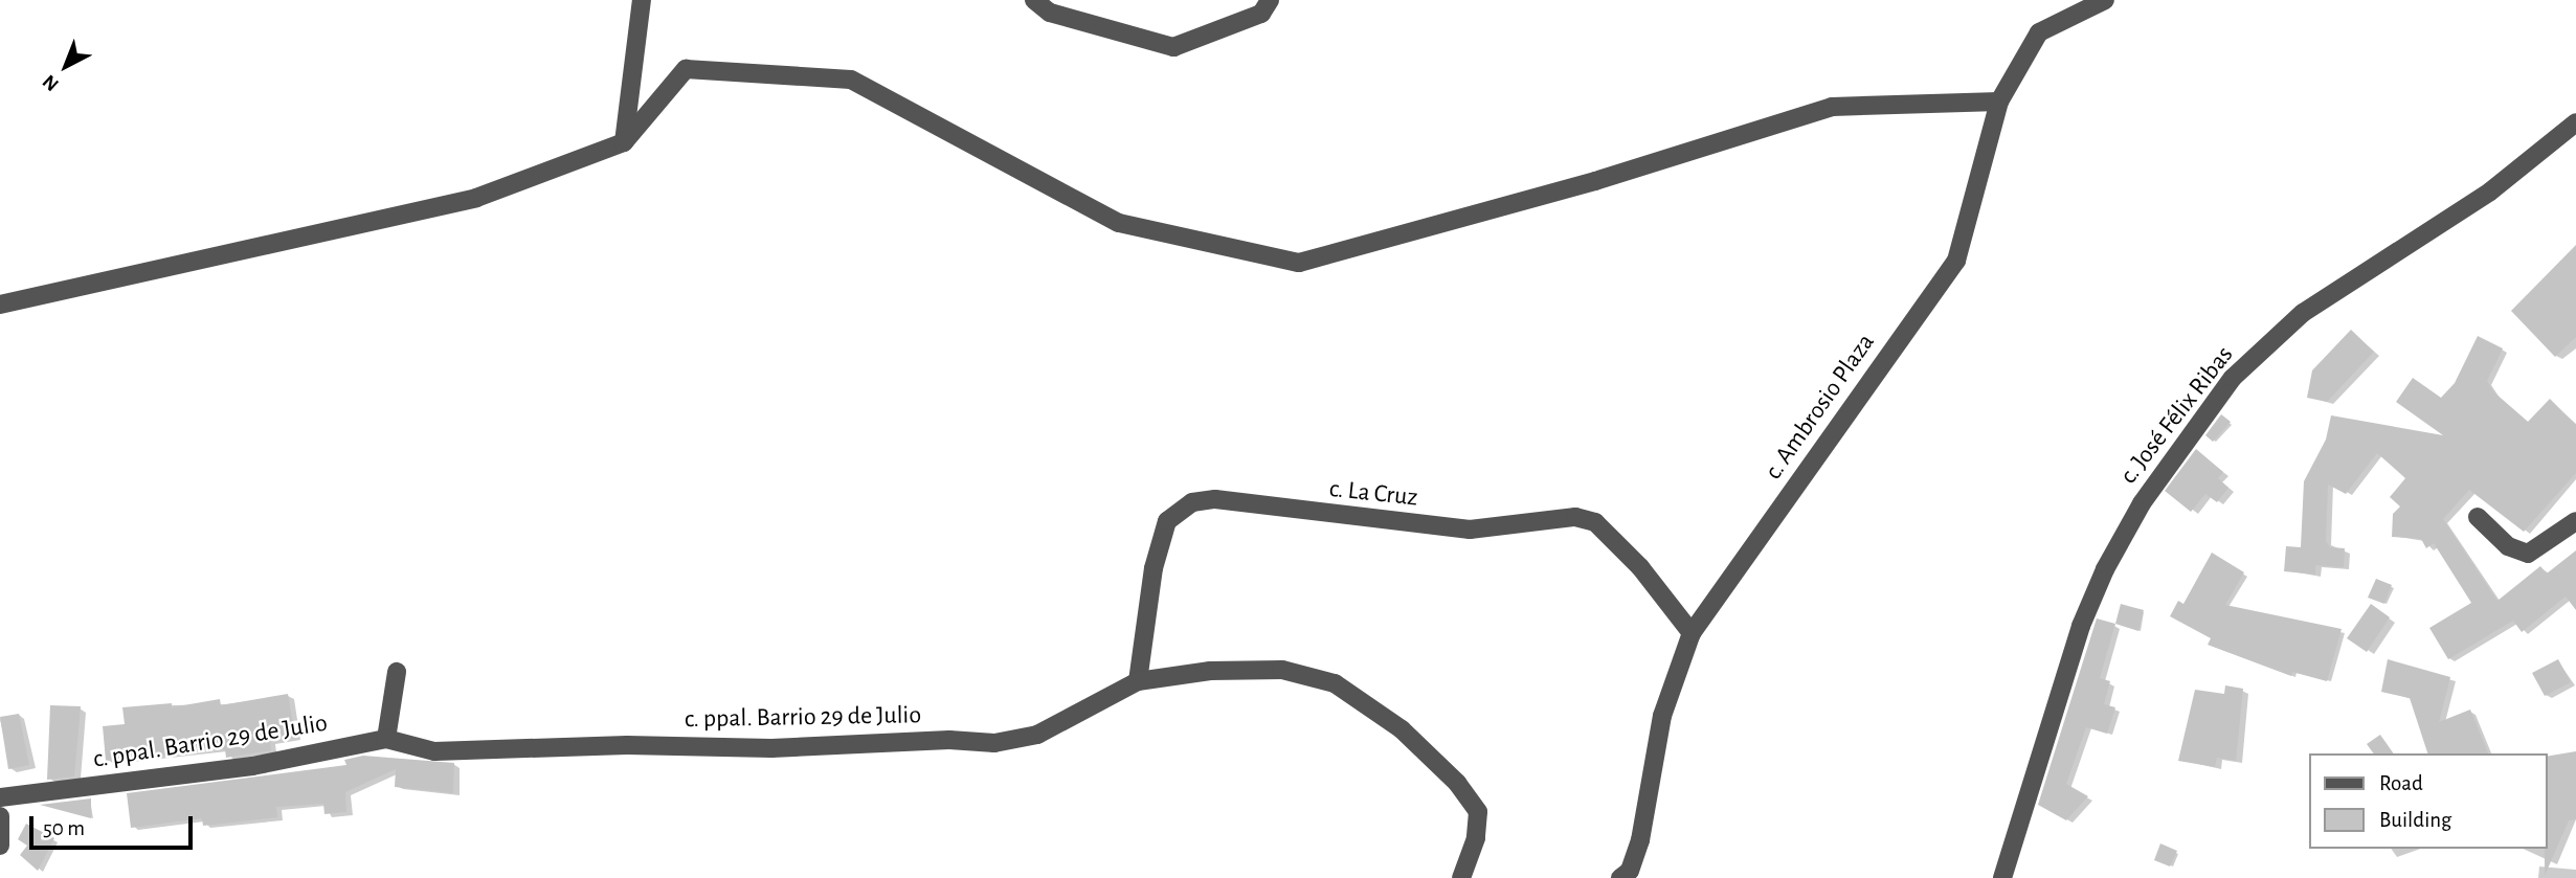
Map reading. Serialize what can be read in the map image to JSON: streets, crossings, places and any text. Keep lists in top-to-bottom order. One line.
{"streets":{"street":["c. Ambrosio Plaza","c. José Félix Ribas","c. La Cruz","c. ppal. Barrio 29 de Julio"]},"crossings":[["c. Ambrosio Plaza","c. La Cruz"],["c. La Cruz","c. ppal. Barrio 29 de Julio"]],"legend":["Road","Building"],"scale_bar":"50 m","north":"bottom left"}
